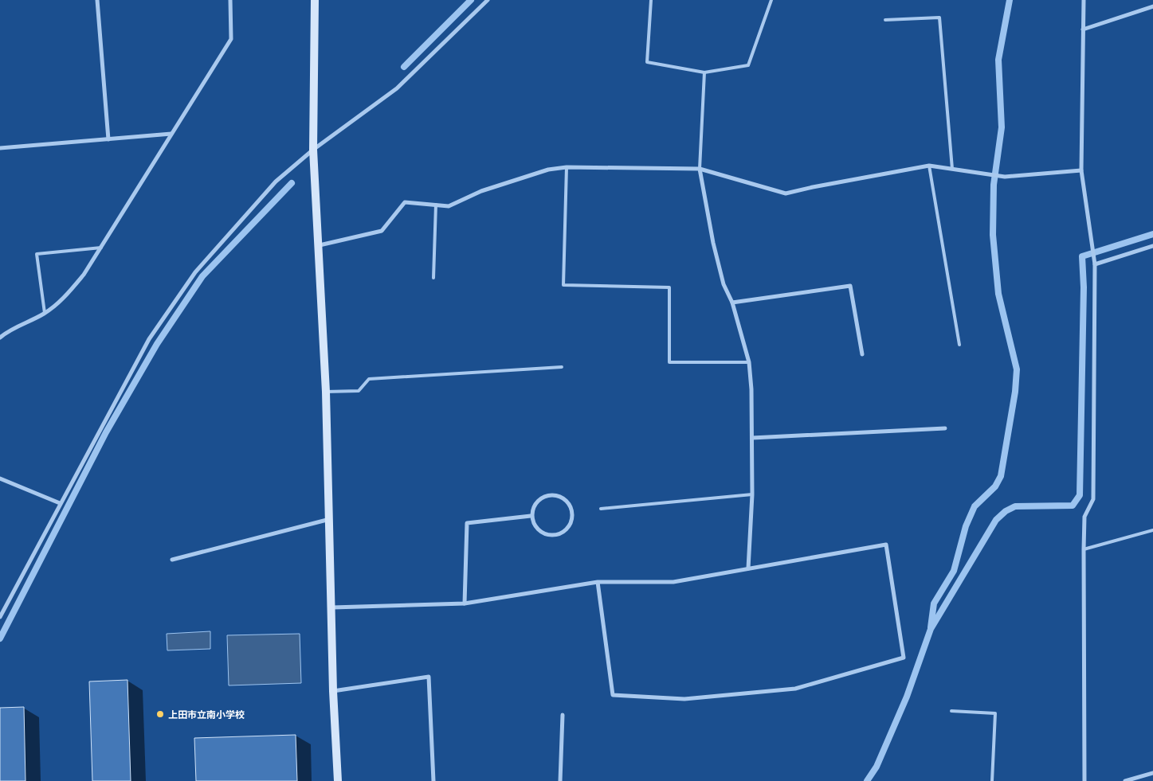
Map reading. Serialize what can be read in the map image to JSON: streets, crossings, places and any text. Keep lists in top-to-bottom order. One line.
{"places":["上田市立南小学校"]}
